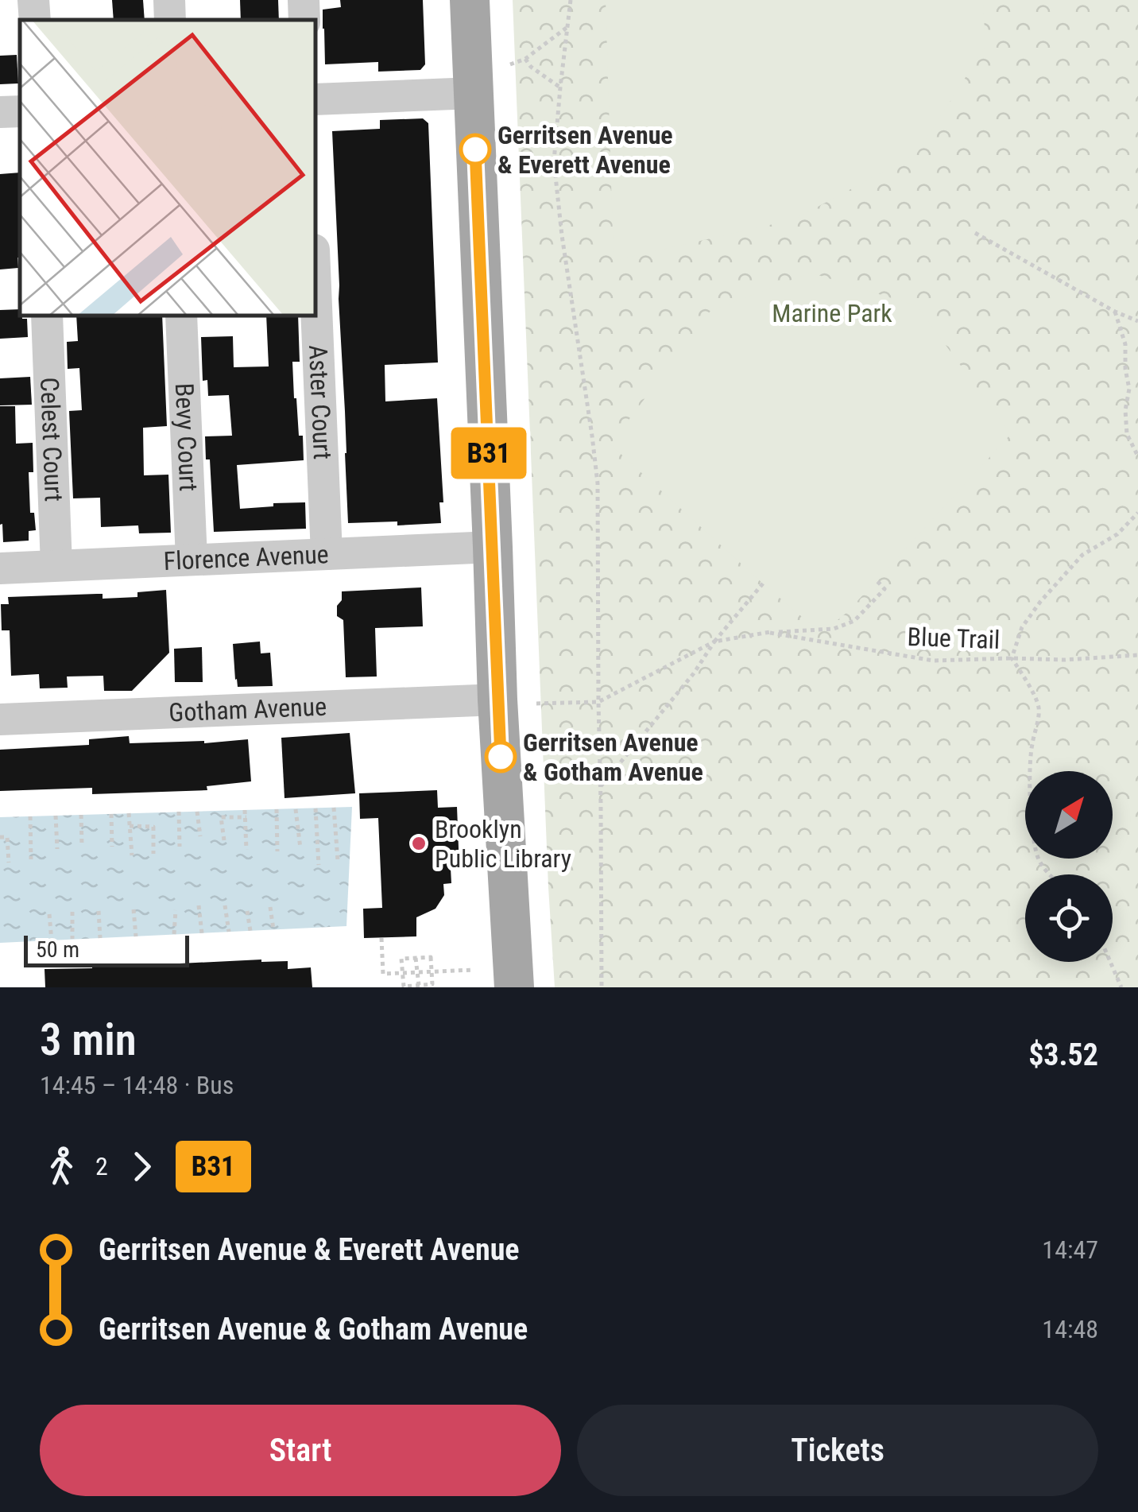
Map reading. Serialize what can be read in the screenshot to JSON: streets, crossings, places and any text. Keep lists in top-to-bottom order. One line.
{"streets":{"street":["Aster Court","Bevy Court","Celest Court","Florence Avenue","Gotham Avenue"],"path":["Blue Trail"]},"crossings":[["Aster Court","Florence Avenue"],["Bevy Court","Florence Avenue"],["Celest Court","Florence Avenue"]],"parks":["Marine Park"],"places":["Gerritsen Avenue & Everett Avenue","Gerritsen Avenue & Gotham Avenue","Brooklyn Public Library"],"lines":["bus line B31"],"scale_bar":"50 m","north":"top right","page":{"on_map":"B31","scale":"50 m","heading":["3 min","14:45 – 14:48 · Bus","$3.52"],"legs":["2","B31"],"list":[{"name":"Gerritsen Avenue & Everett Avenue","value":"14:47"},{"name":"Gerritsen Avenue & Gotham Avenue","value":"14:48"}],"buttons":["Start","Tickets"]}}
